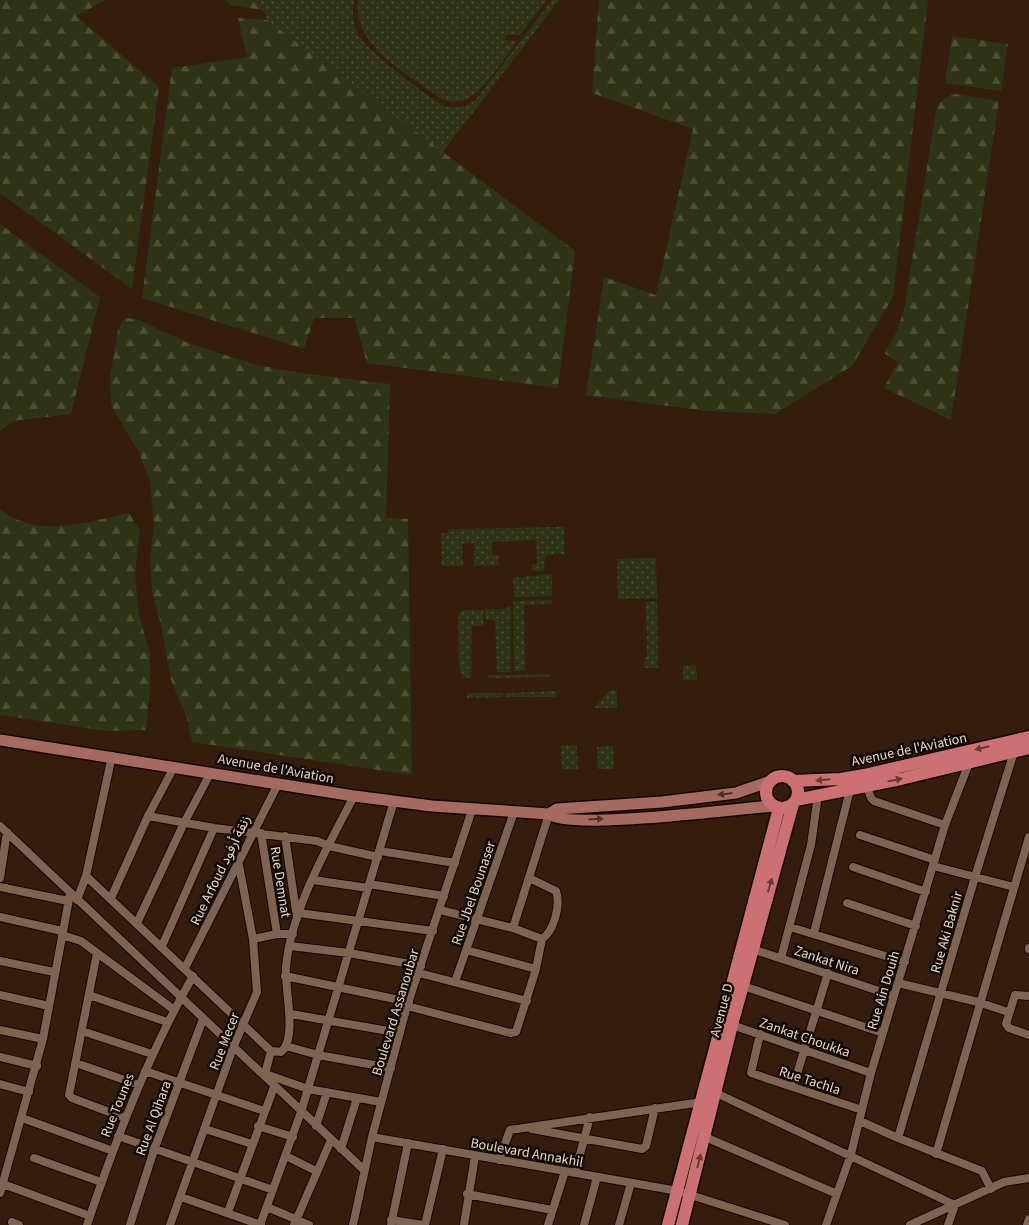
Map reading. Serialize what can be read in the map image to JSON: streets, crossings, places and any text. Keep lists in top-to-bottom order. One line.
{"streets":{"main road":["Avenue de l'Aviation","Avenue D"],"street":["Rue Arfoud زنقة أرفود","Rue Demnat","Rue Jbel Bounaser","Rue Aki Baknir","Zankat Nira","Rue Ain Douih","Boulevard Assanoubar","Zankat Choukka","Rue Mecer","Rue Tachla","Rue Tounes","Rue Al Qihara","Boulevard Annakhil"]},"crossings":[["Avenue de l'Aviation","Rue Arfoud زنقة أرفود"],["Avenue de l'Aviation","Rue Jbel Bounaser"],["Avenue de l'Aviation","Rue Aki Baknir"],["Avenue de l'Aviation","Rue Ain Douih"],["Avenue de l'Aviation","Avenue D"],["Avenue de l'Aviation","Boulevard Assanoubar"],["Rue Arfoud زنقة أرفود","Rue Mecer"],["Zankat Nira","Rue Ain Douih"],["Zankat Nira","Avenue D"],["Rue Ain Douih","Zankat Choukka"],["Rue Ain Douih","Rue Tachla"],["Avenue D","Zankat Choukka"],["Avenue D","Boulevard Annakhil"],["Boulevard Assanoubar","Boulevard Annakhil"],["Zankat Choukka","Rue Tachla"]]}
